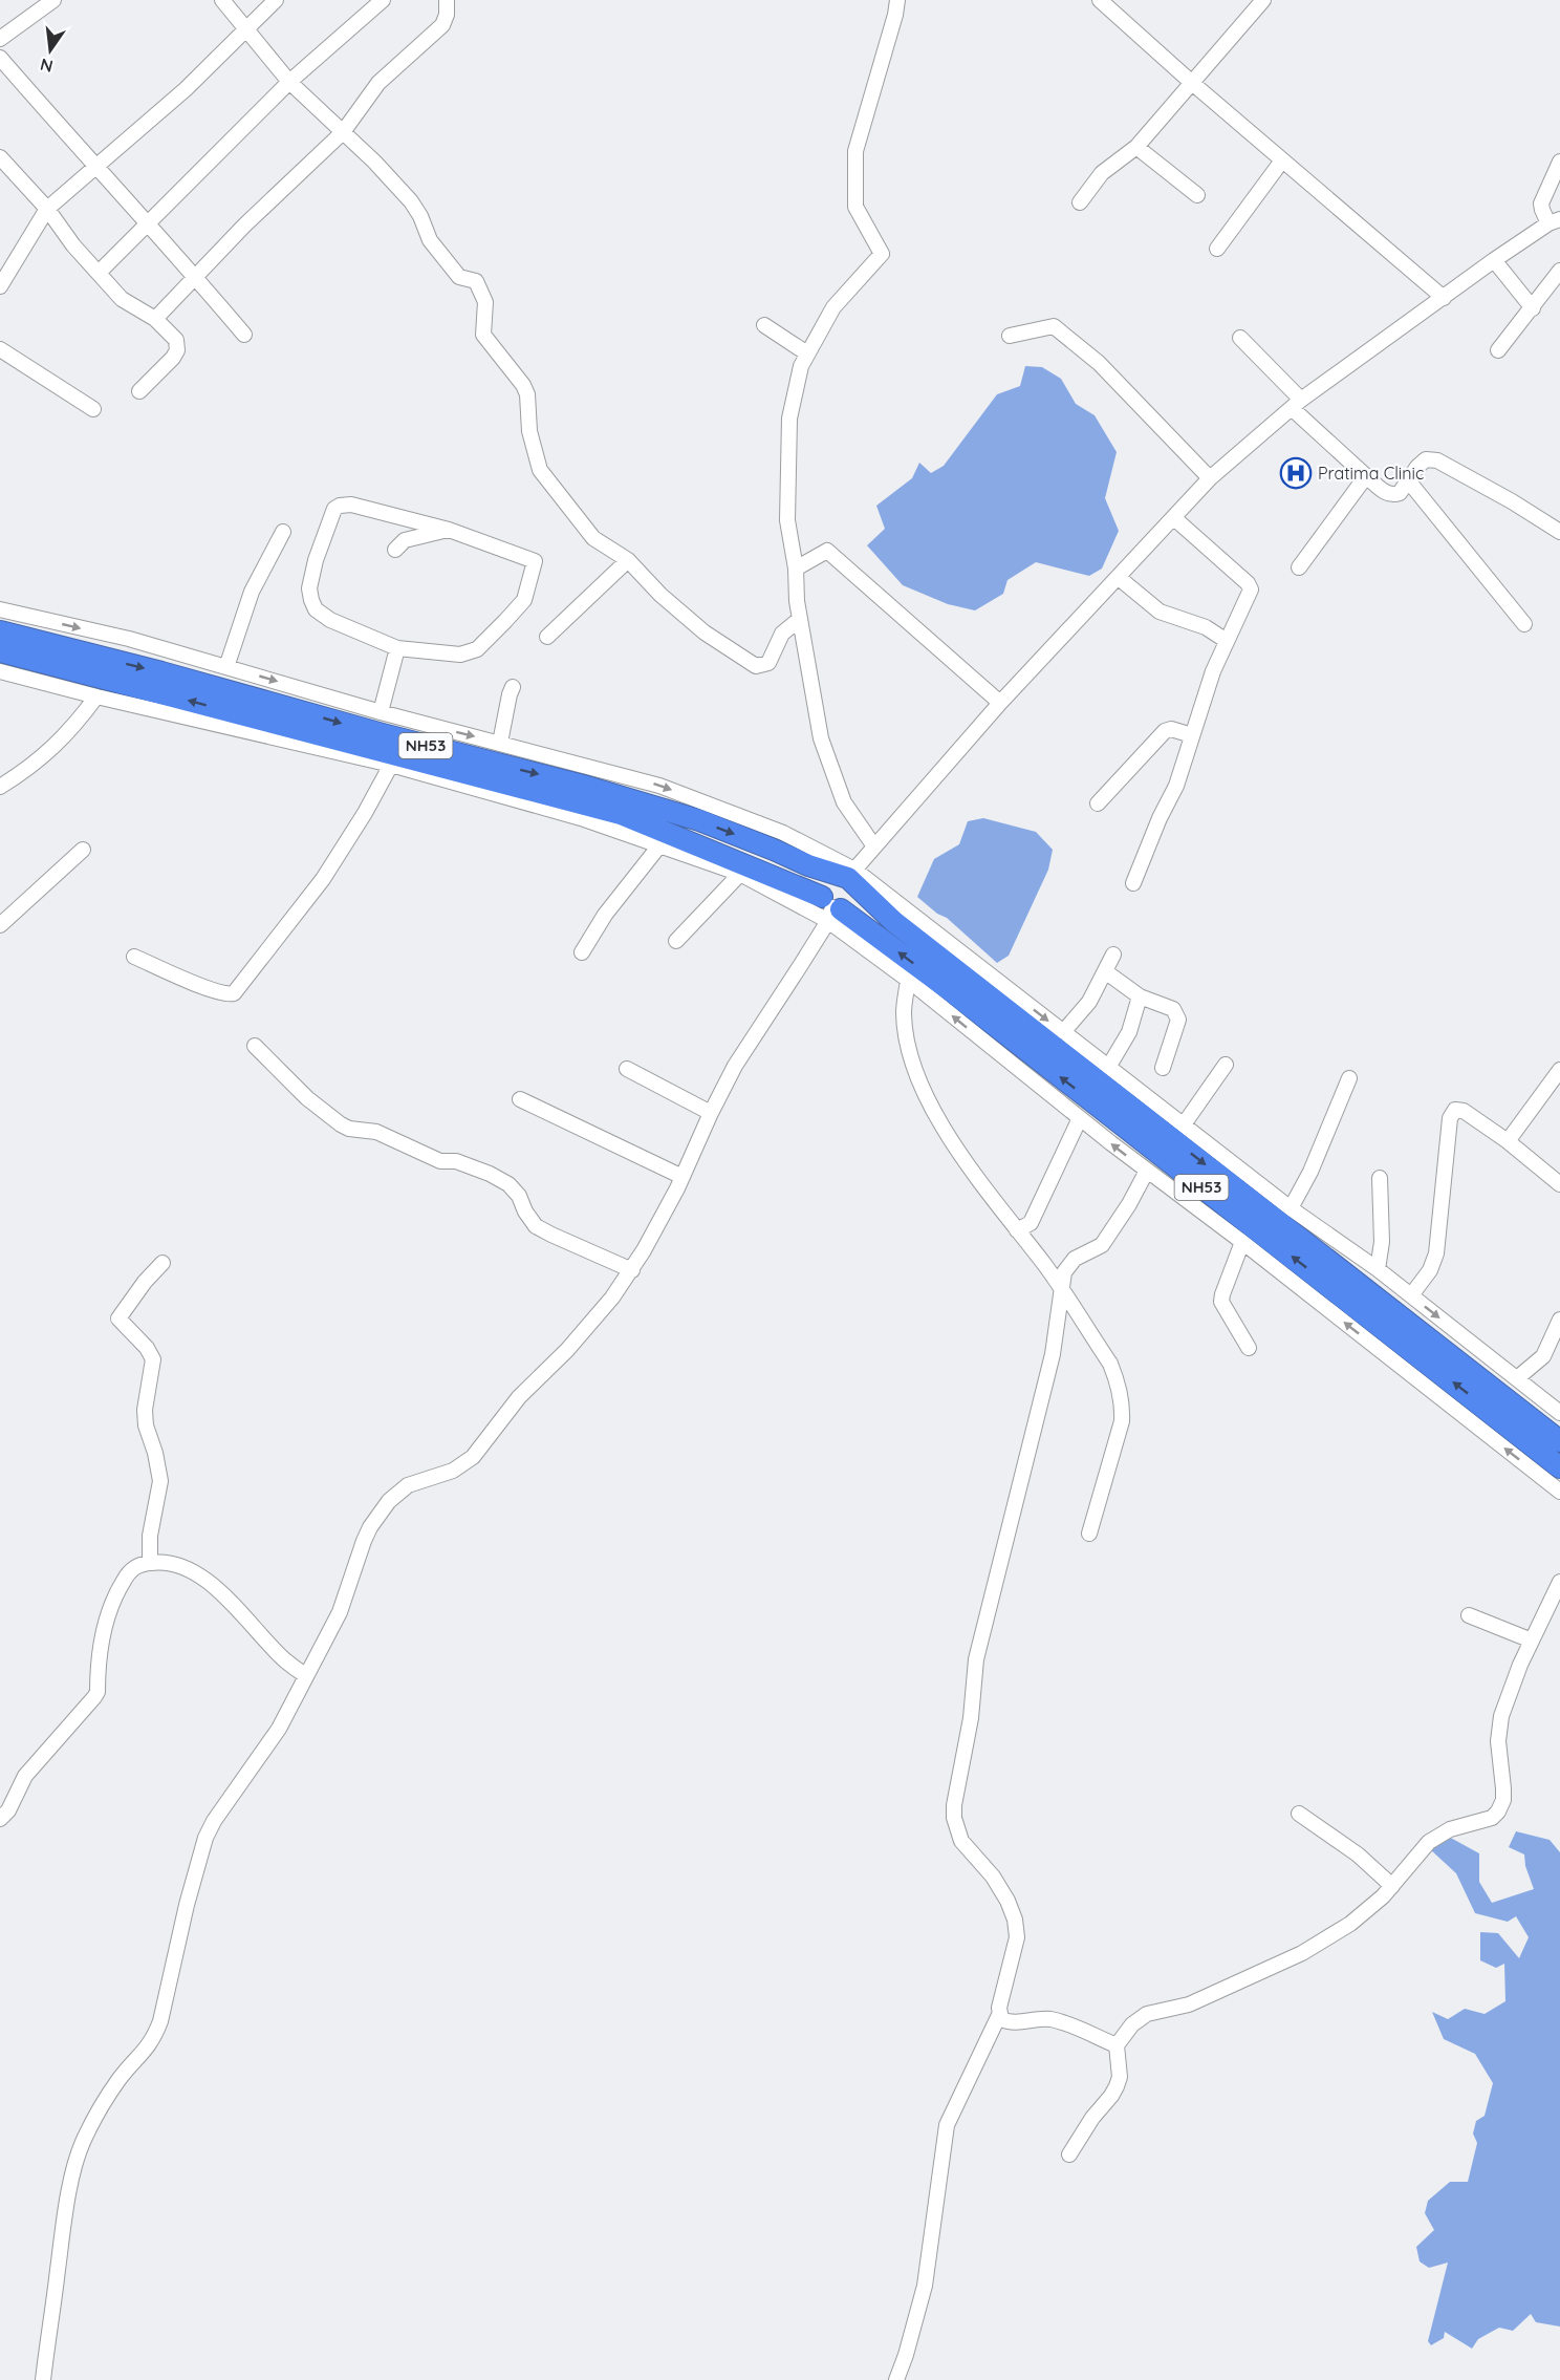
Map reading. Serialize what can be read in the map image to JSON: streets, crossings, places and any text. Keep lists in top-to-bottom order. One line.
{"streets":{"highway":["NH53"]},"places":{"hospital":["Pratima Clinic"]},"north":"bottom"}
